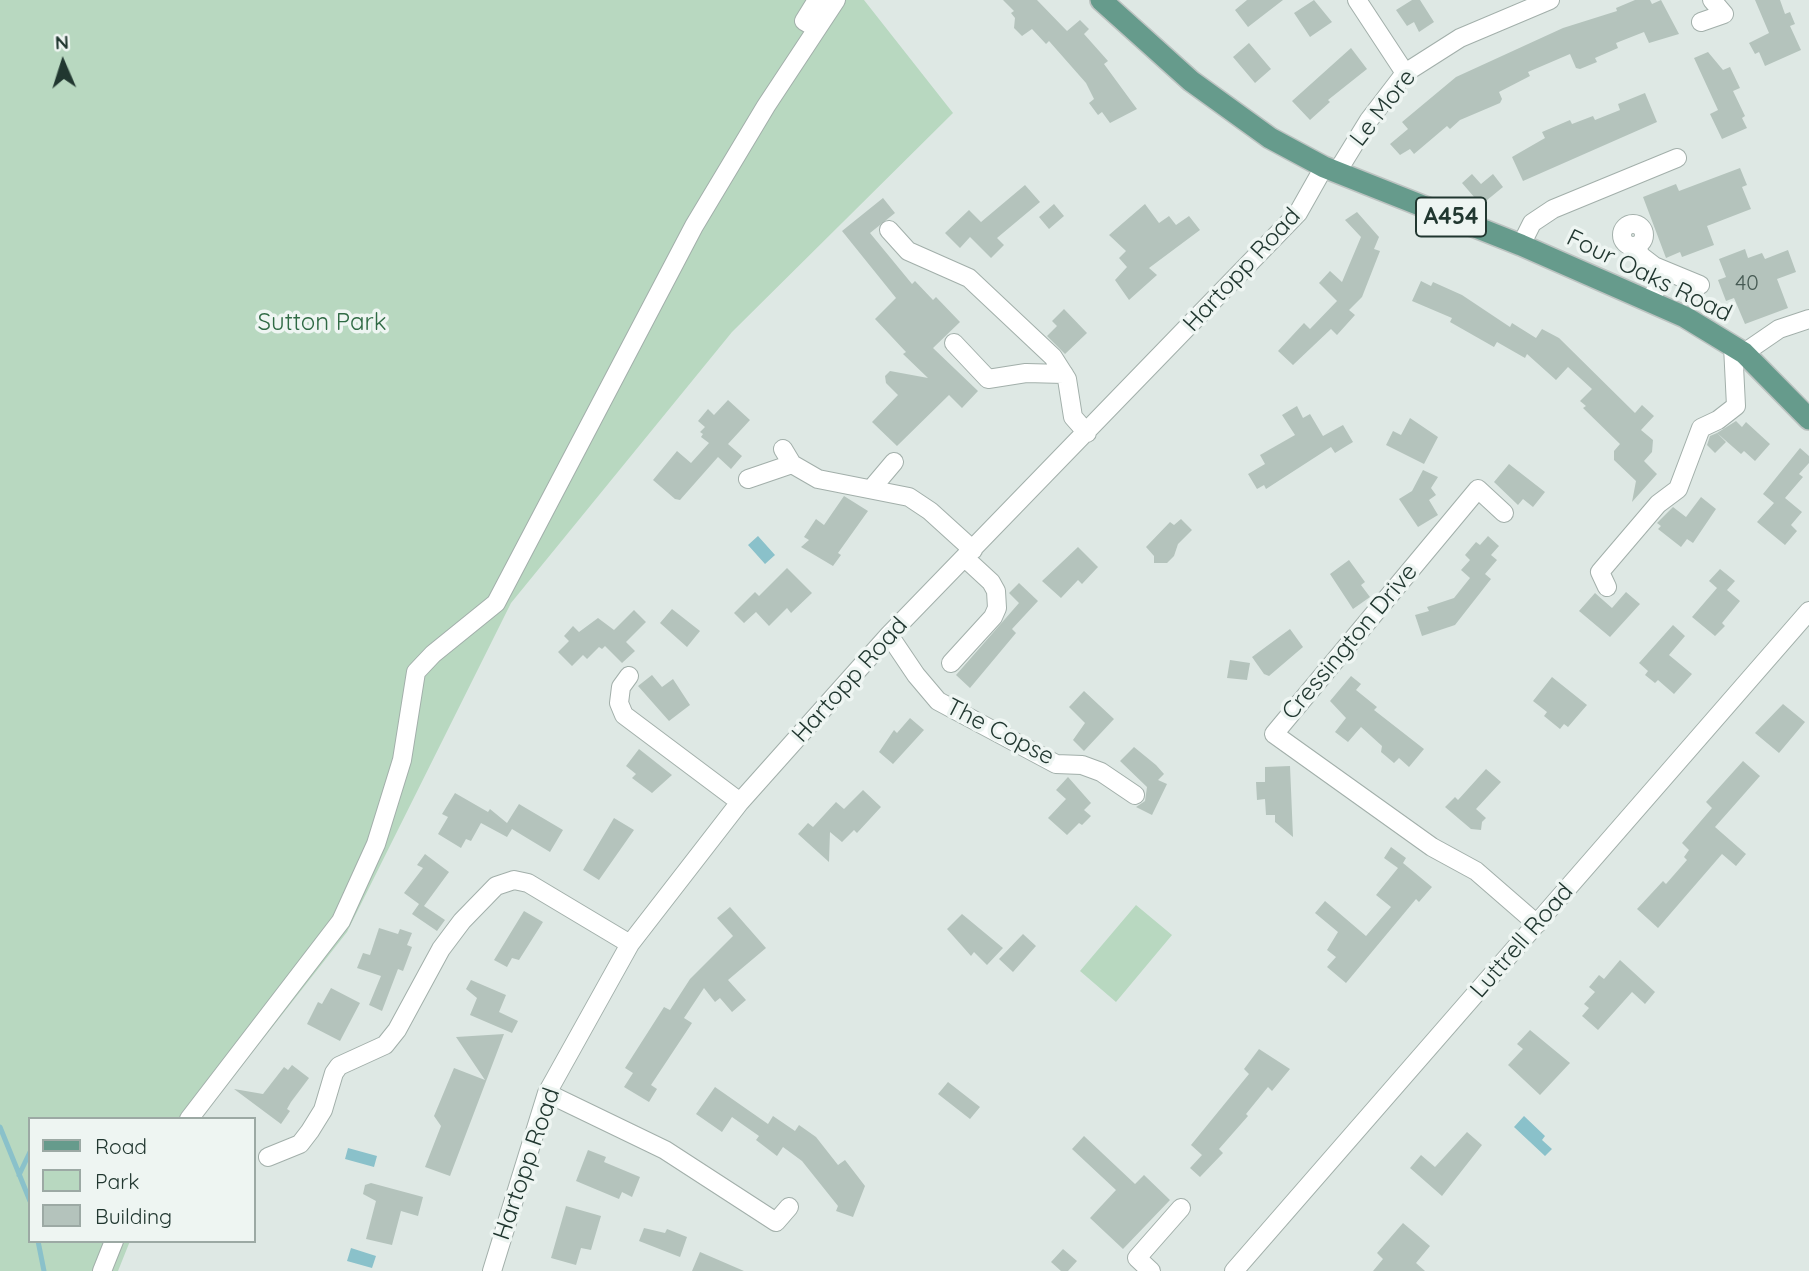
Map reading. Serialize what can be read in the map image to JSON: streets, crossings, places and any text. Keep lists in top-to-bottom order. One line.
{"streets":{"main road":["A454","Four Oaks Road"],"street":["Le More","Hartopp Road","Cressington Drive","The Copse","Luttrell Road"]},"crossings":[["Le More","Hartopp Road"],["Le More","Four Oaks Road"],["Hartopp Road","Four Oaks Road"],["Hartopp Road","The Copse"],["Cressington Drive","Luttrell Road"]],"parks":["Sutton Park"],"house_numbers":["40"],"legend":["Road","Park","Building"],"north":"top"}
